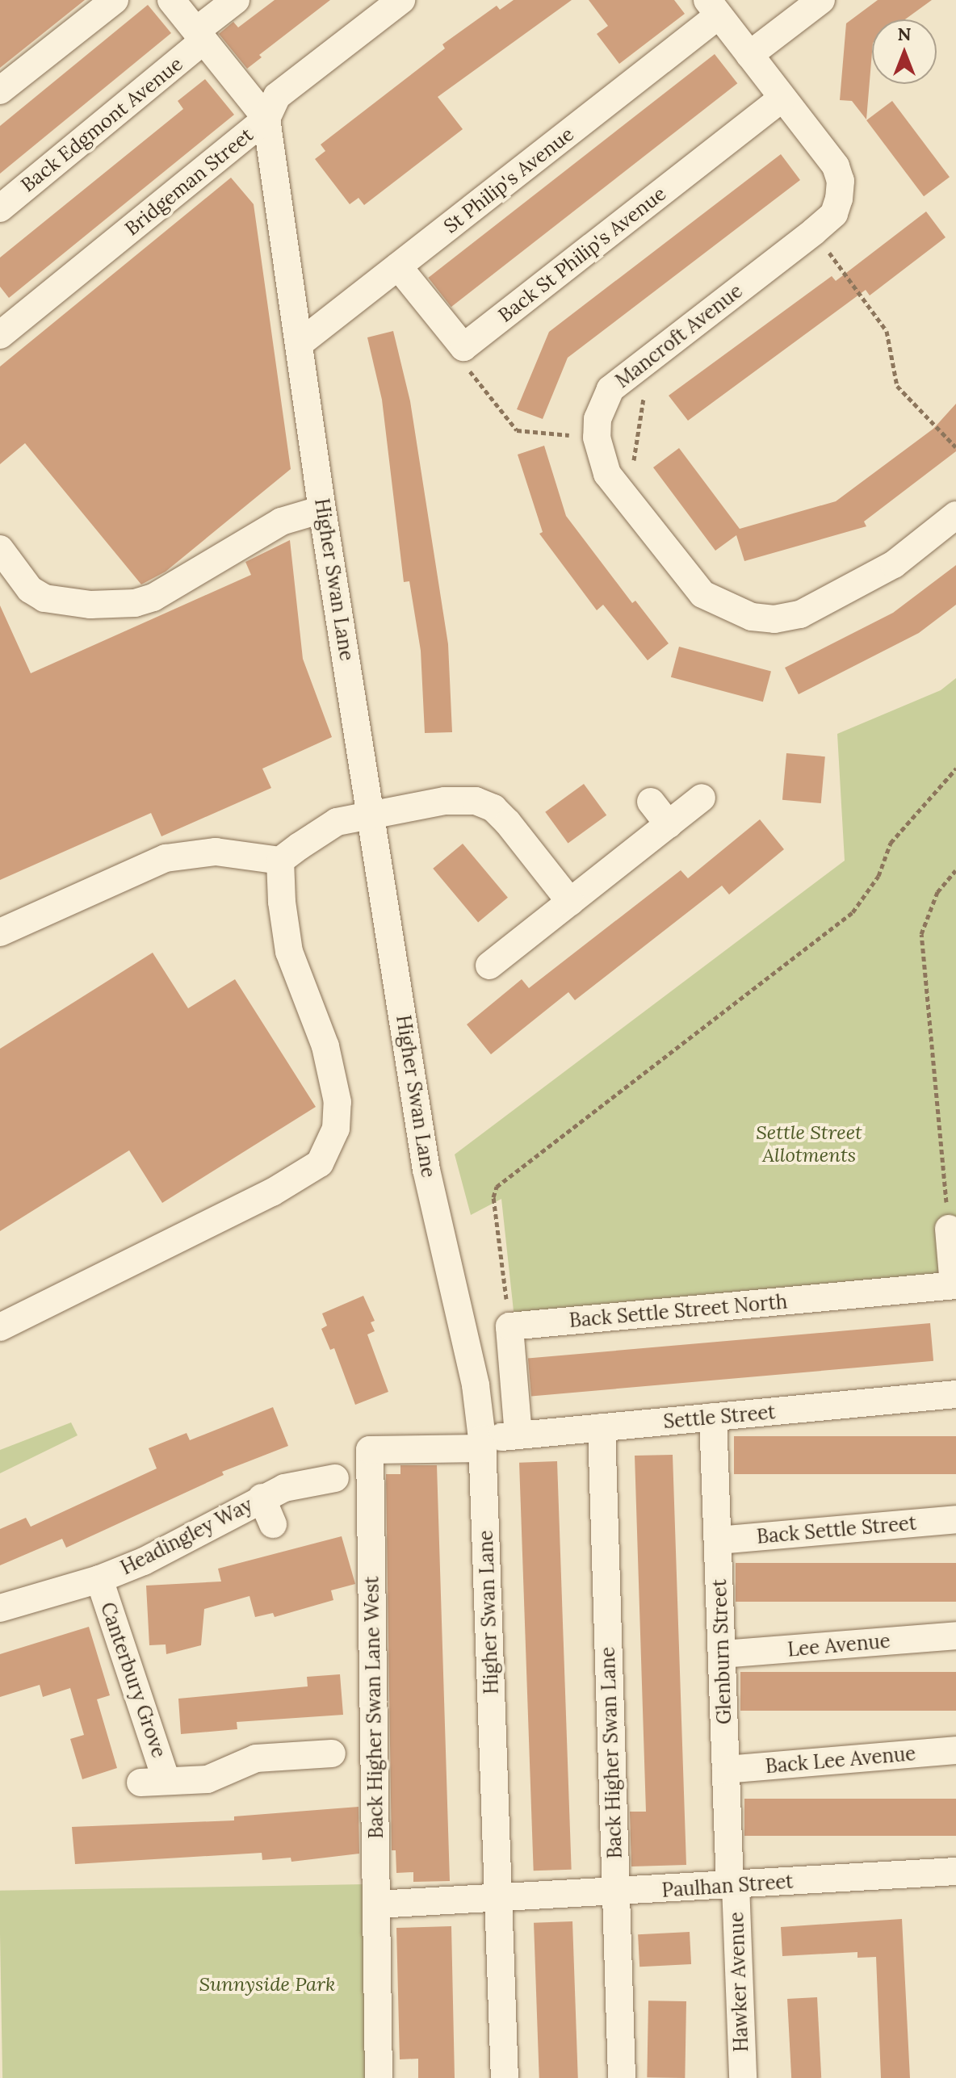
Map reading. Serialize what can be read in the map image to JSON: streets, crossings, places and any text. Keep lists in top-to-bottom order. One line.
{"streets":{"street":["Back Edgmont Avenue","St Philip's Avenue","Bridgeman Street","Back St Philip's Avenue","Mancroft Avenue","Higher Swan Lane","Back Settle Street North","Settle Street","Back Settle Street","Headingley Way","Lee Avenue","Glenburn Street","Canterbury Grove","Back Higher Swan Lane West","Back Higher Swan Lane","Back Lee Avenue","Paulhan Street","Hawker Avenue"]},"crossings":[["St Philip's Avenue","Mancroft Avenue"],["St Philip's Avenue","Higher Swan Lane"],["Bridgeman Street","Higher Swan Lane"],["Back St Philip's Avenue","Mancroft Avenue"],["Higher Swan Lane","Settle Street"],["Higher Swan Lane","Back Higher Swan Lane West"],["Higher Swan Lane","Paulhan Street"],["Settle Street","Glenburn Street"],["Settle Street","Back Higher Swan Lane West"],["Settle Street","Back Higher Swan Lane"],["Back Settle Street","Glenburn Street"],["Headingley Way","Canterbury Grove"],["Lee Avenue","Glenburn Street"],["Glenburn Street","Back Lee Avenue"],["Glenburn Street","Paulhan Street"],["Glenburn Street","Hawker Avenue"],["Back Higher Swan Lane West","Paulhan Street"],["Back Higher Swan Lane","Paulhan Street"],["Paulhan Street","Hawker Avenue"]],"parks":["Settle Street Allotments","Sunnyside Park"],"north":"top"}
